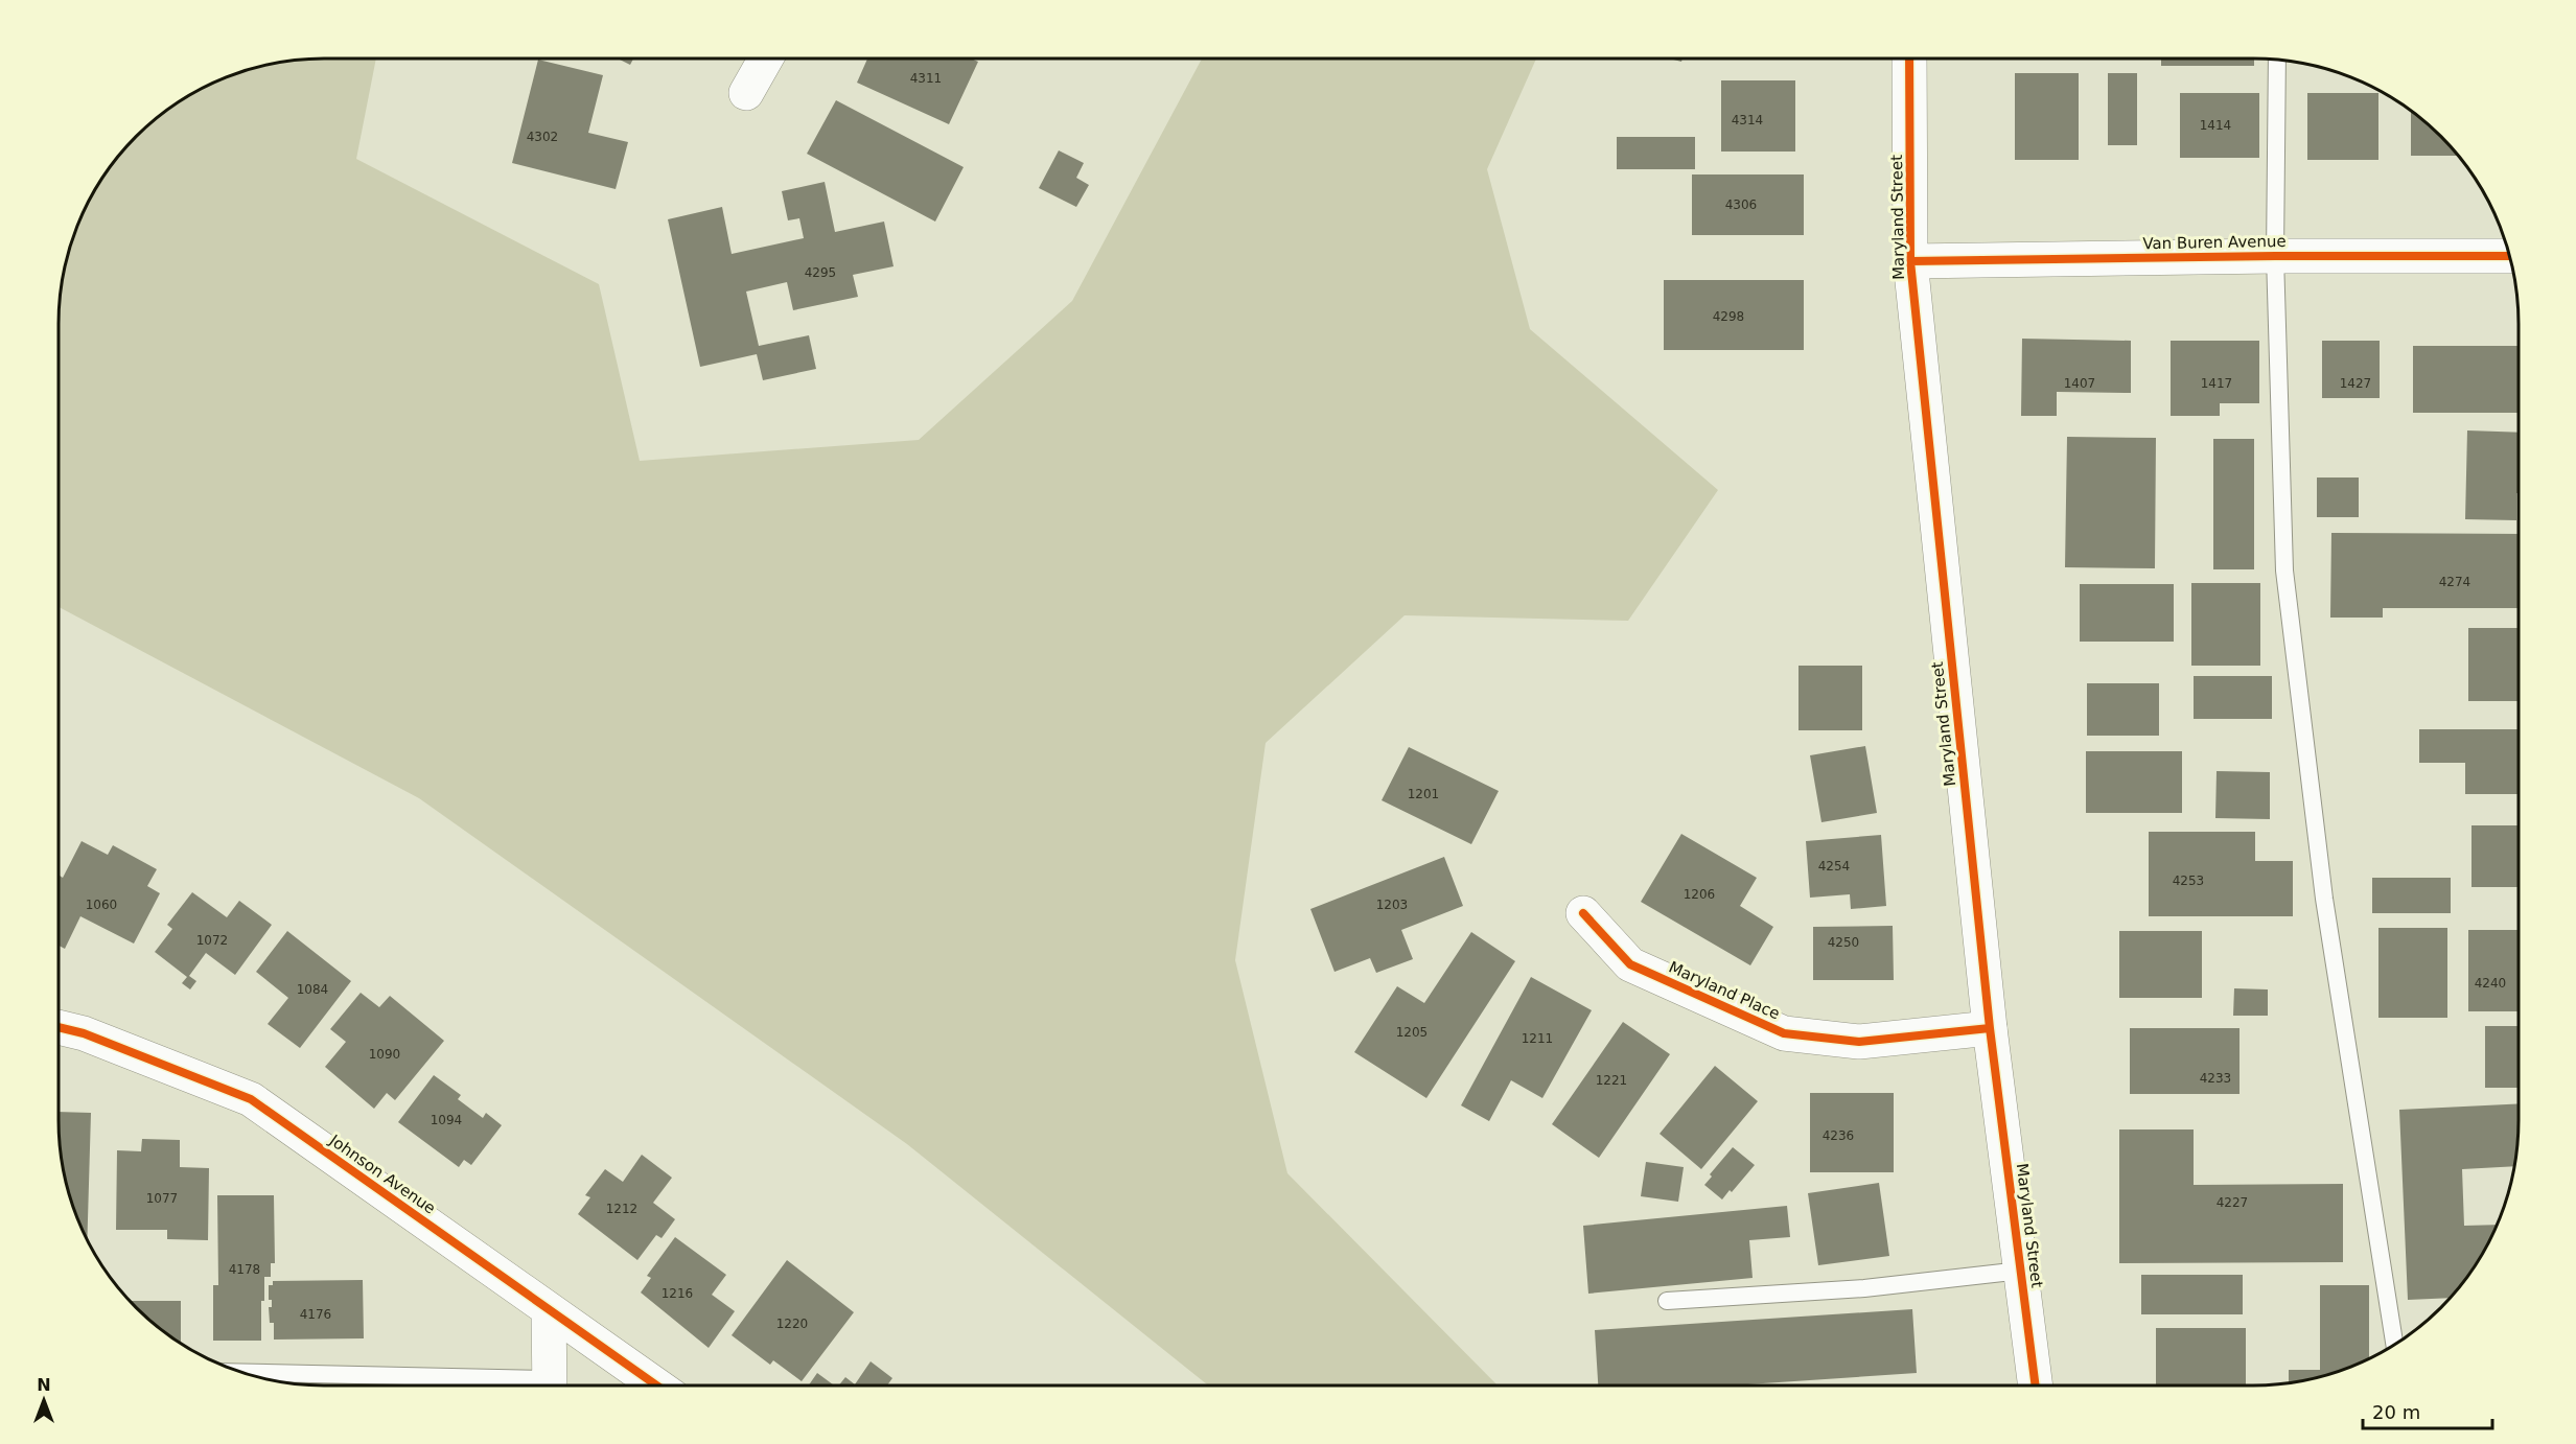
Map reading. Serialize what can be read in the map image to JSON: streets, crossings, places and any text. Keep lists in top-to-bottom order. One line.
{"streets":{"street":["Maryland Street","Van Buren Avenue","Maryland Place","Johnson Avenue"]},"crossings":[["Maryland Street","Van Buren Avenue"],["Maryland Street","Maryland Place"]],"house_numbers":["4311","4314","1414","4302","4306","4295","4298","1407","1417","1427","4274","1201","4254","4253","1206","1060","1203","1072","4250","4240","1084","1205","1211","1090","4233","1221","1094","4236","1077","4227","1212","4178","1216","4176","1220"],"scale_bar":"20 m","north":"top"}
